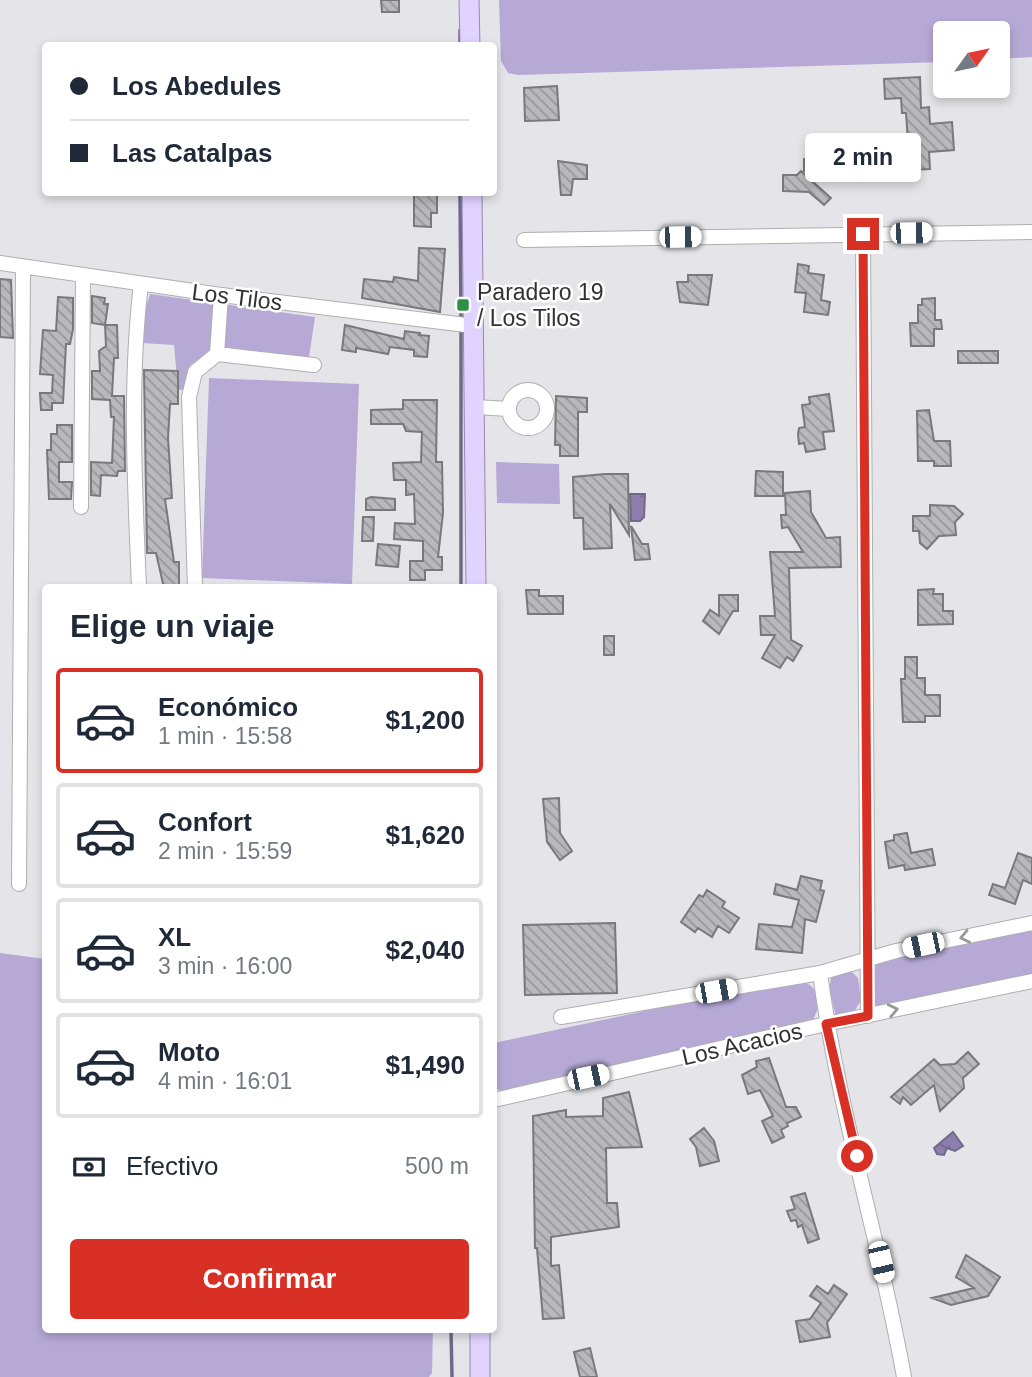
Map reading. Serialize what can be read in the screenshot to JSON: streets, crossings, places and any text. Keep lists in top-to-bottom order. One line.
{"streets":{"street":["Los Tilos","Los Acacios"]},"places":{"transit":["Paradero 19 / Los Tilos"]},"north":"top right","page":{"banner":["Los Abedules","Las Catalpas"],"bubble":"2 min","heading":"Elige un viaje","list":[{"name":"Económico","note":"1 min · 15:58","value":"$1,200"},{"name":"Confort","note":"2 min · 15:59","value":"$1,620"},{"name":"XL","note":"3 min · 16:00","value":"$2,040"},{"name":"Moto","note":"4 min · 16:01","value":"$1,490"}],"pay":["Efectivo","500 m"],"buttons":"Confirmar"}}
